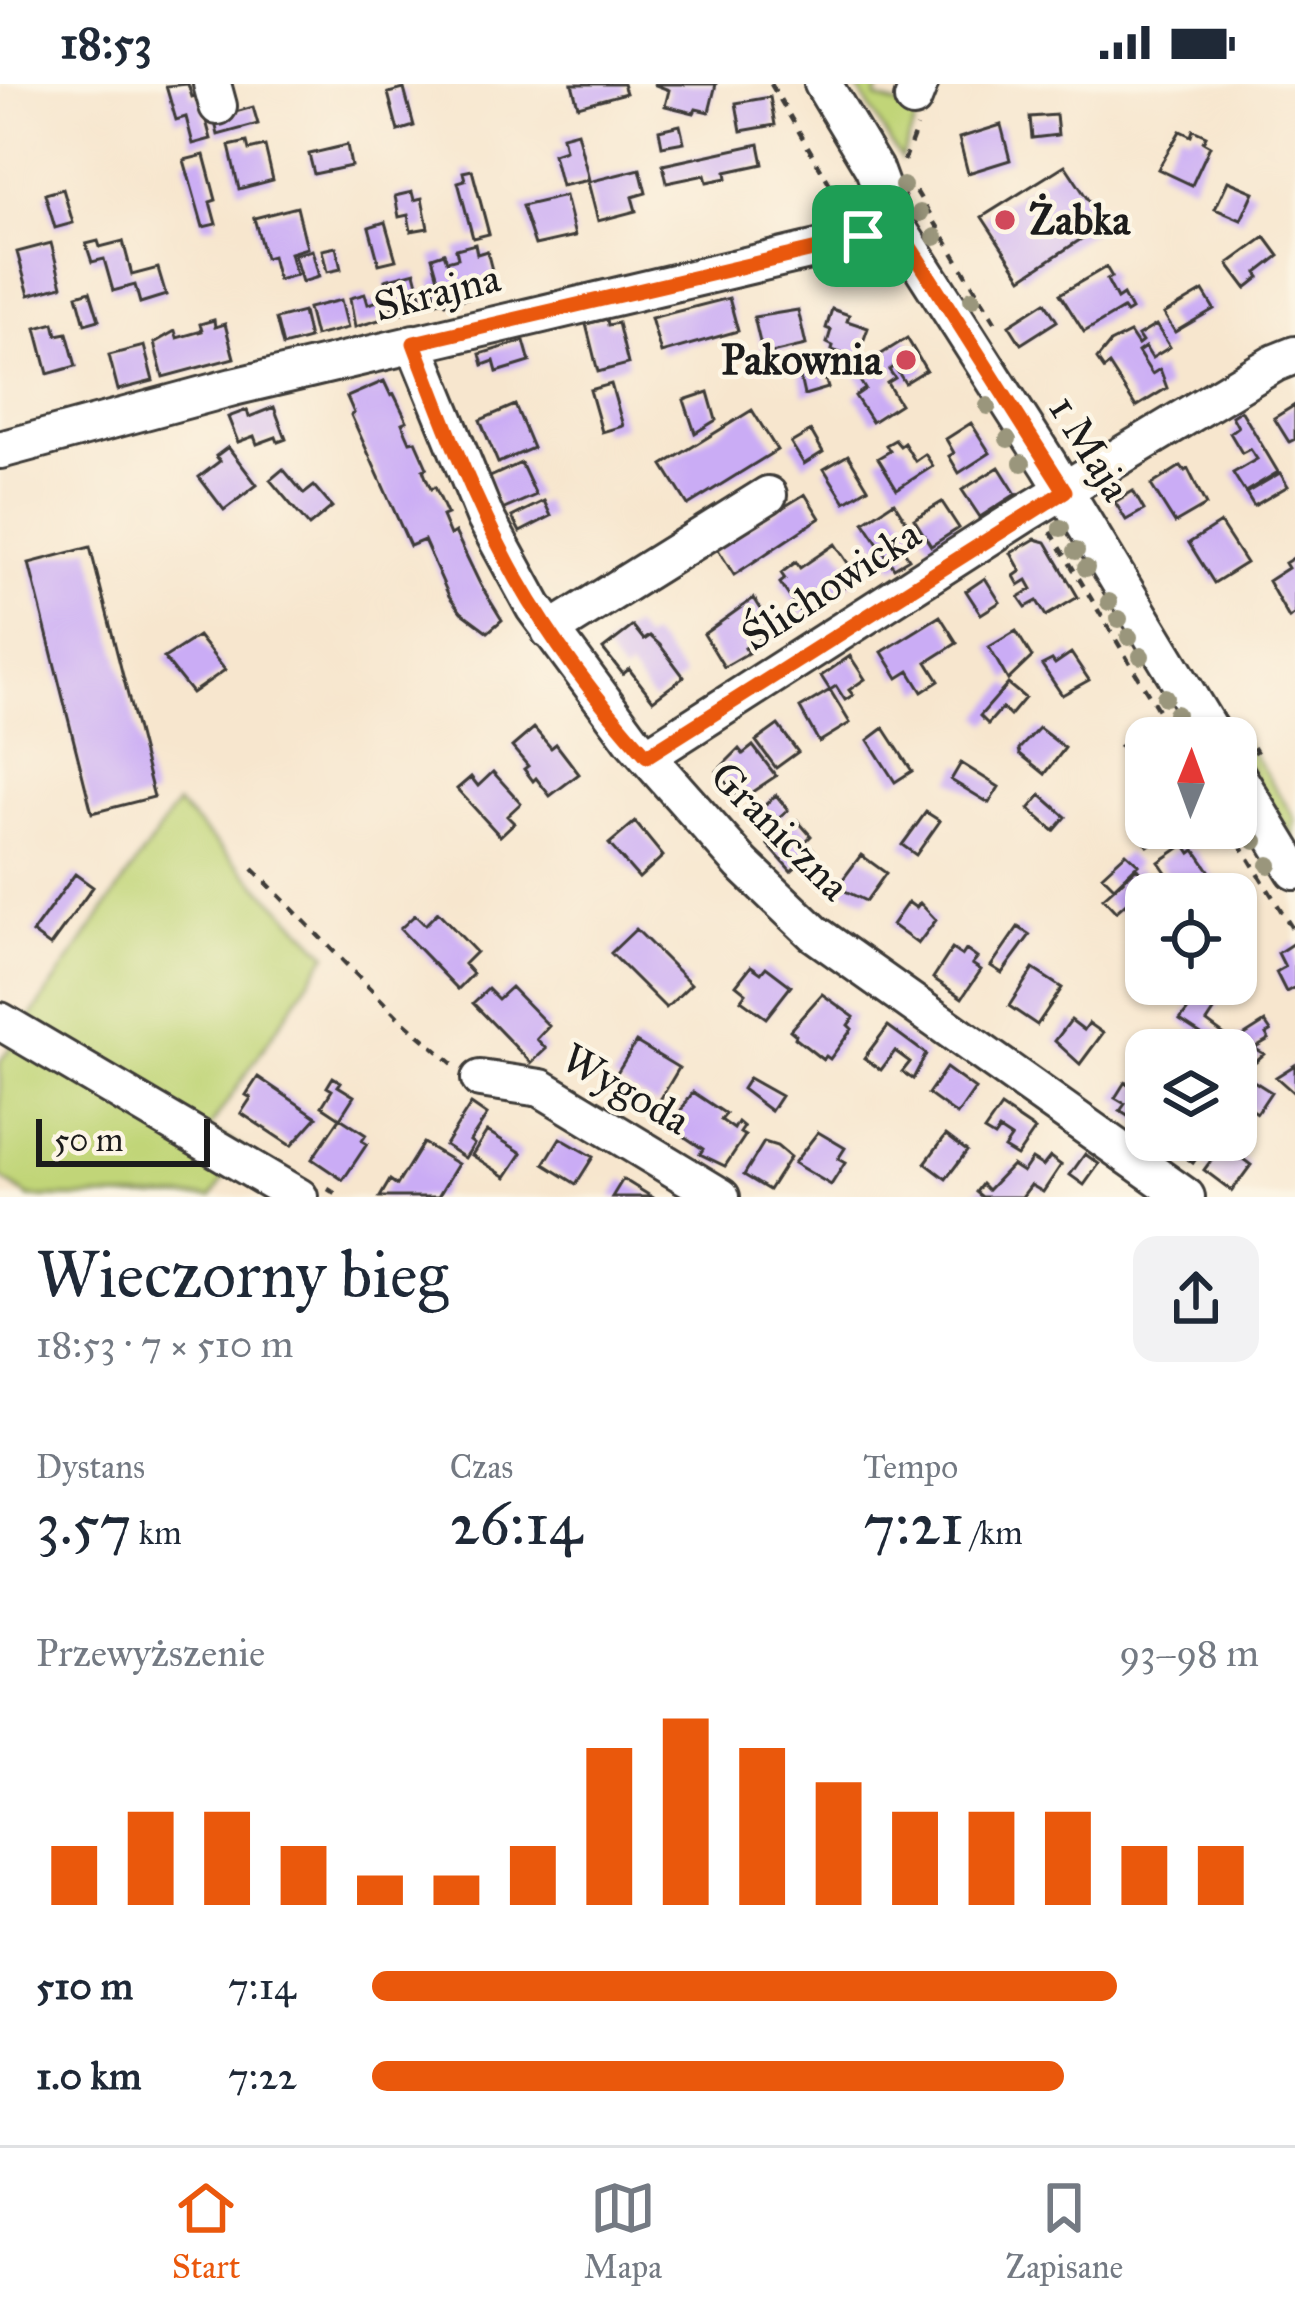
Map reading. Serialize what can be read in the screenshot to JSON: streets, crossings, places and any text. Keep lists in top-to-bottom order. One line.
{"streets":{"street":["Skrajna","1 Maja","Ślichowicka","Graniczna","Wygoda"]},"crossings":[["Skrajna","1 Maja"],["Skrajna","Graniczna"],["1 Maja","Ślichowicka"],["Ślichowicka","Graniczna"]],"places":["Żabka","Pakownia"],"scale_bar":"50 m","north":"top","page":{"status":"18:53","scale":"50 m","heading":["Wieczorny bieg","18:53 · 7 × 510 m"],"stats":[["Dystans","3.57 km"],["Czas","26:14"],["Tempo","7:21 /km"]],"chart":["Przewyższenie","93–98 m"],"list":[{"name":"510 m","note":"7:14"},{"name":"1.0 km","note":"7:22"}],"tabs":["Start","Mapa","Zapisane"]}}
